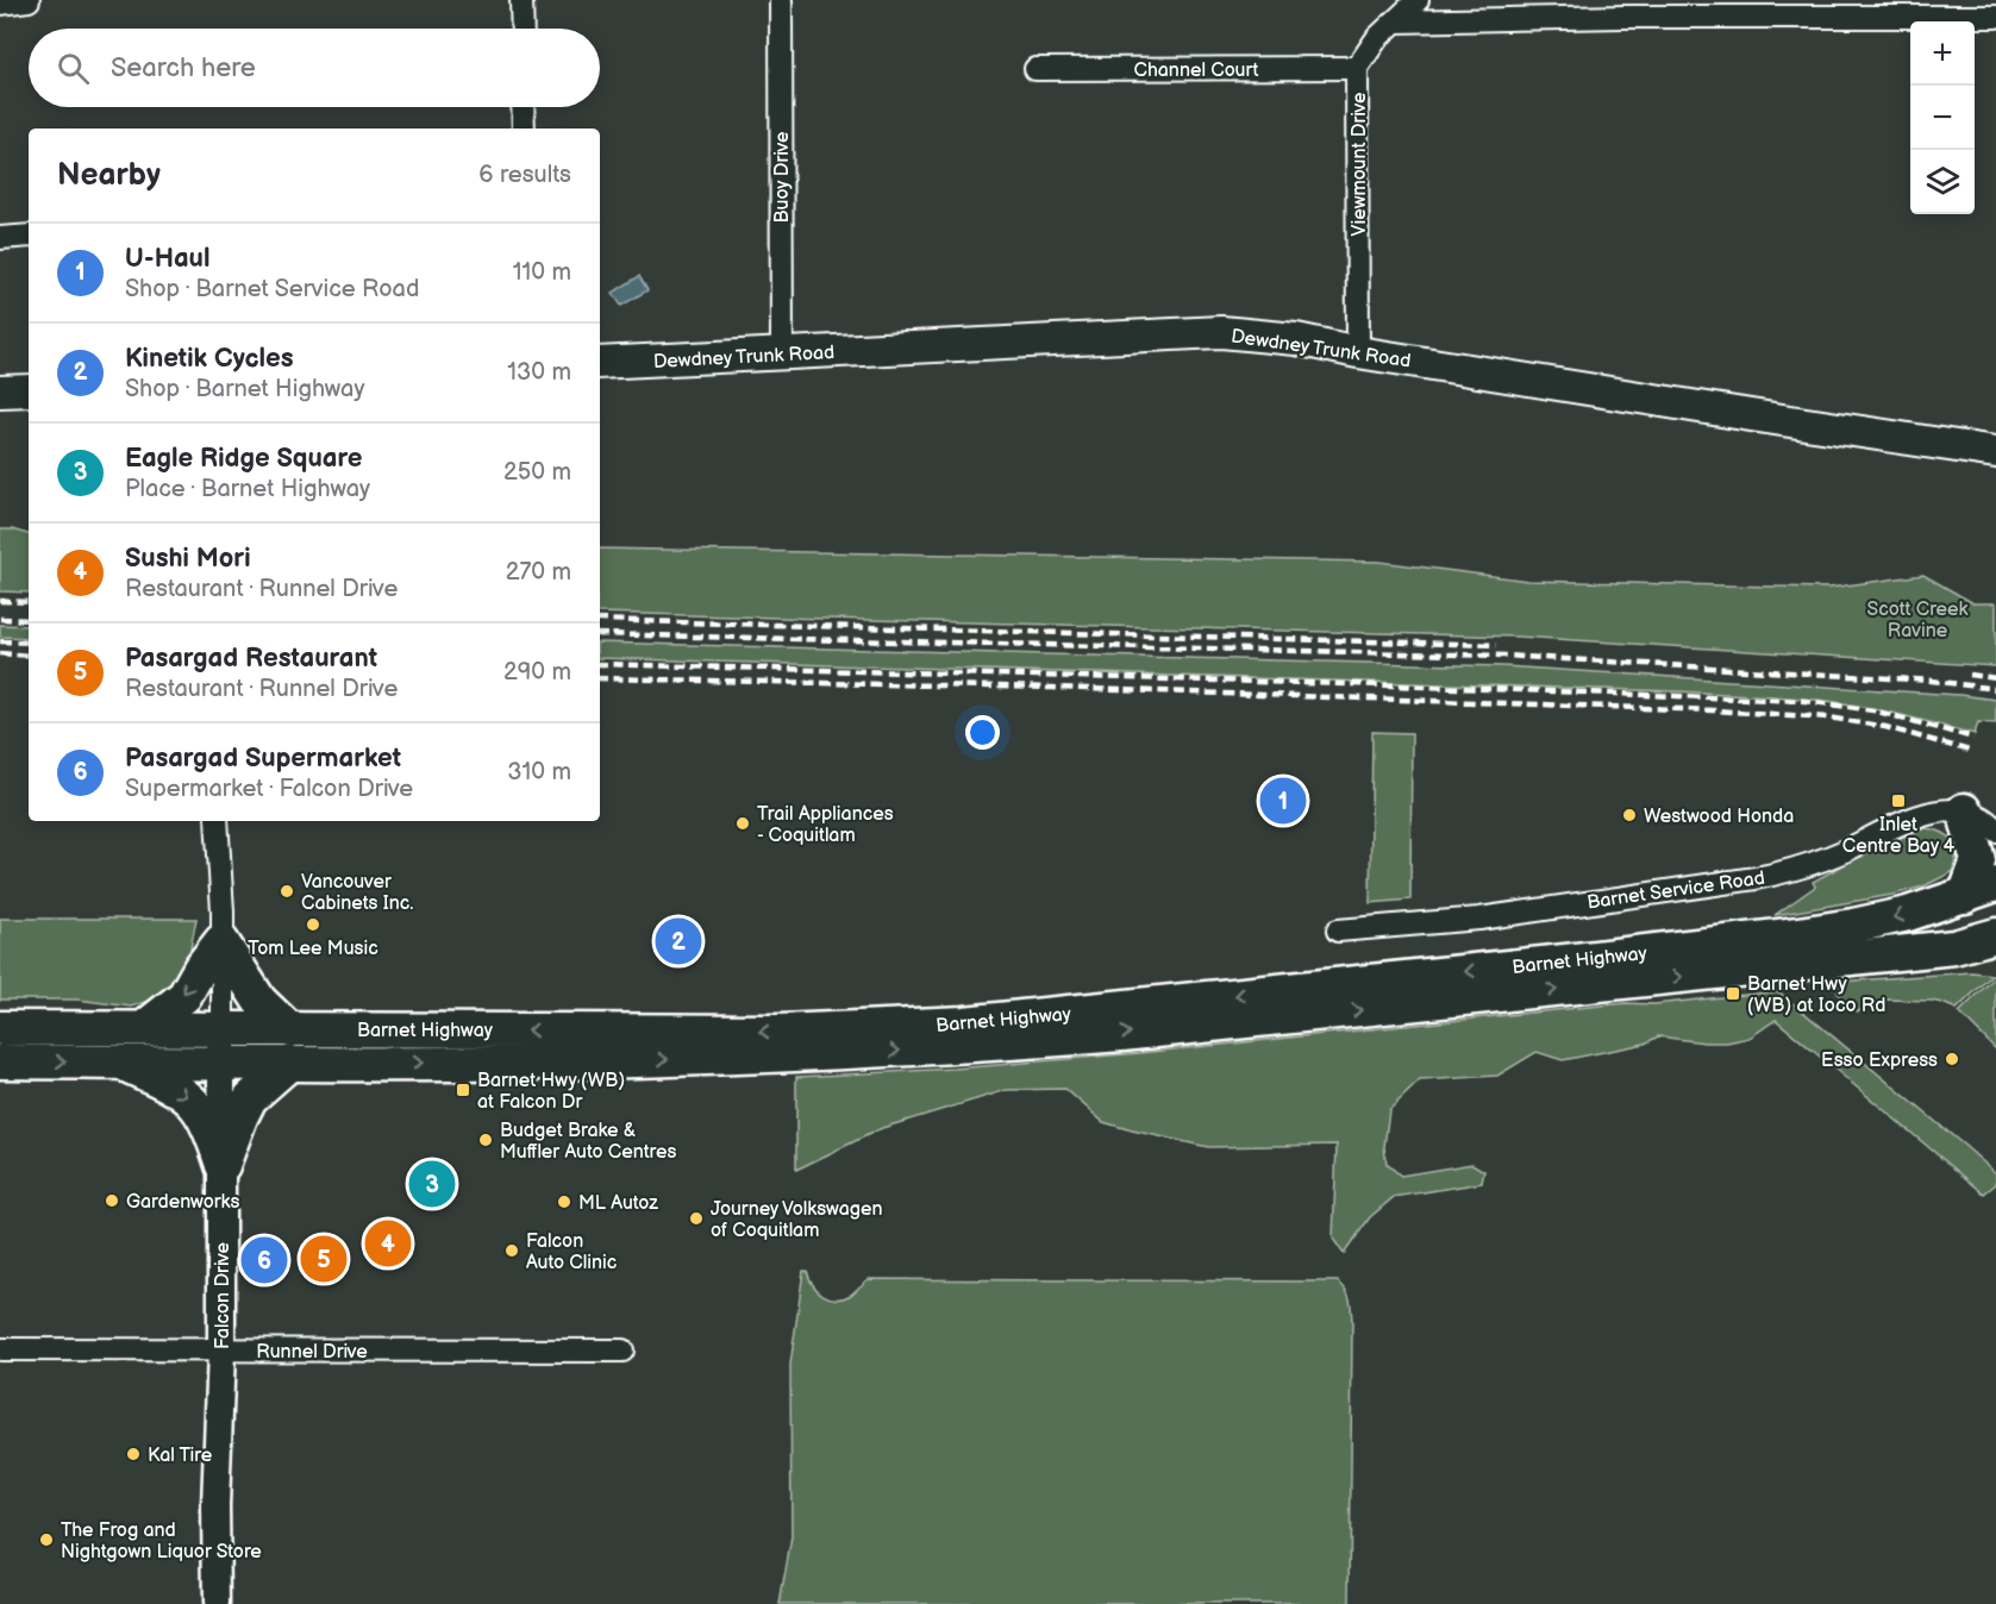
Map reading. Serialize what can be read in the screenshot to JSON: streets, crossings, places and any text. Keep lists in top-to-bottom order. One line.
{"streets":{"main road":["Dewdney Trunk Road","Barnet Highway"],"street":["Channel Court","Viewmount Drive","Buoy Drive","Barnet Service Road","Falcon Drive","Runnel Drive"]},"crossings":[["Channel Court","Viewmount Drive"],["Viewmount Drive","Dewdney Trunk Road"],["Buoy Drive","Dewdney Trunk Road"],["Barnet Highway","Falcon Drive"],["Falcon Drive","Runnel Drive"]],"parks":["Scott Creek Ravine"],"places":{"transit":["Inlet Centre Bay 4","Barnet Hwy (WB) at Ioco Rd","Barnet Hwy (WB) at Falcon Dr"],"other":["Westwood Honda","Trail Appliances - Coquitlam","Vancouver Cabinets Inc.","Tom Lee Music","Esso Express","Budget Brake & Muffler Auto Centres","Gardenworks","ML Autoz","Journey Volkswagen of Coquitlam","Falcon Auto Clinic","Kal Tire","The Frog and Nightgown Liquor Store"]},"page":{"map_buttons":["+","−"],"search":"Search here","heading":["Nearby","6 results"],"list":[{"mark":"1","name":"U-Haul","note":"Shop · Barnet Service Road","value":"110 m"},{"mark":"2","name":"Kinetik Cycles","note":"Shop · Barnet Highway","value":"130 m"},{"mark":"3","name":"Eagle Ridge Square","note":"Place · Barnet Highway","value":"250 m"},{"mark":"4","name":"Sushi Mori","note":"Restaurant · Runnel Drive","value":"270 m"},{"mark":"5","name":"Pasargad Restaurant","note":"Restaurant · Runnel Drive","value":"290 m"},{"mark":"6","name":"Pasargad Supermarket","note":"Supermarket · Falcon Drive","value":"310 m"}],"pins":["1","2","3","4","5","6"]}}
